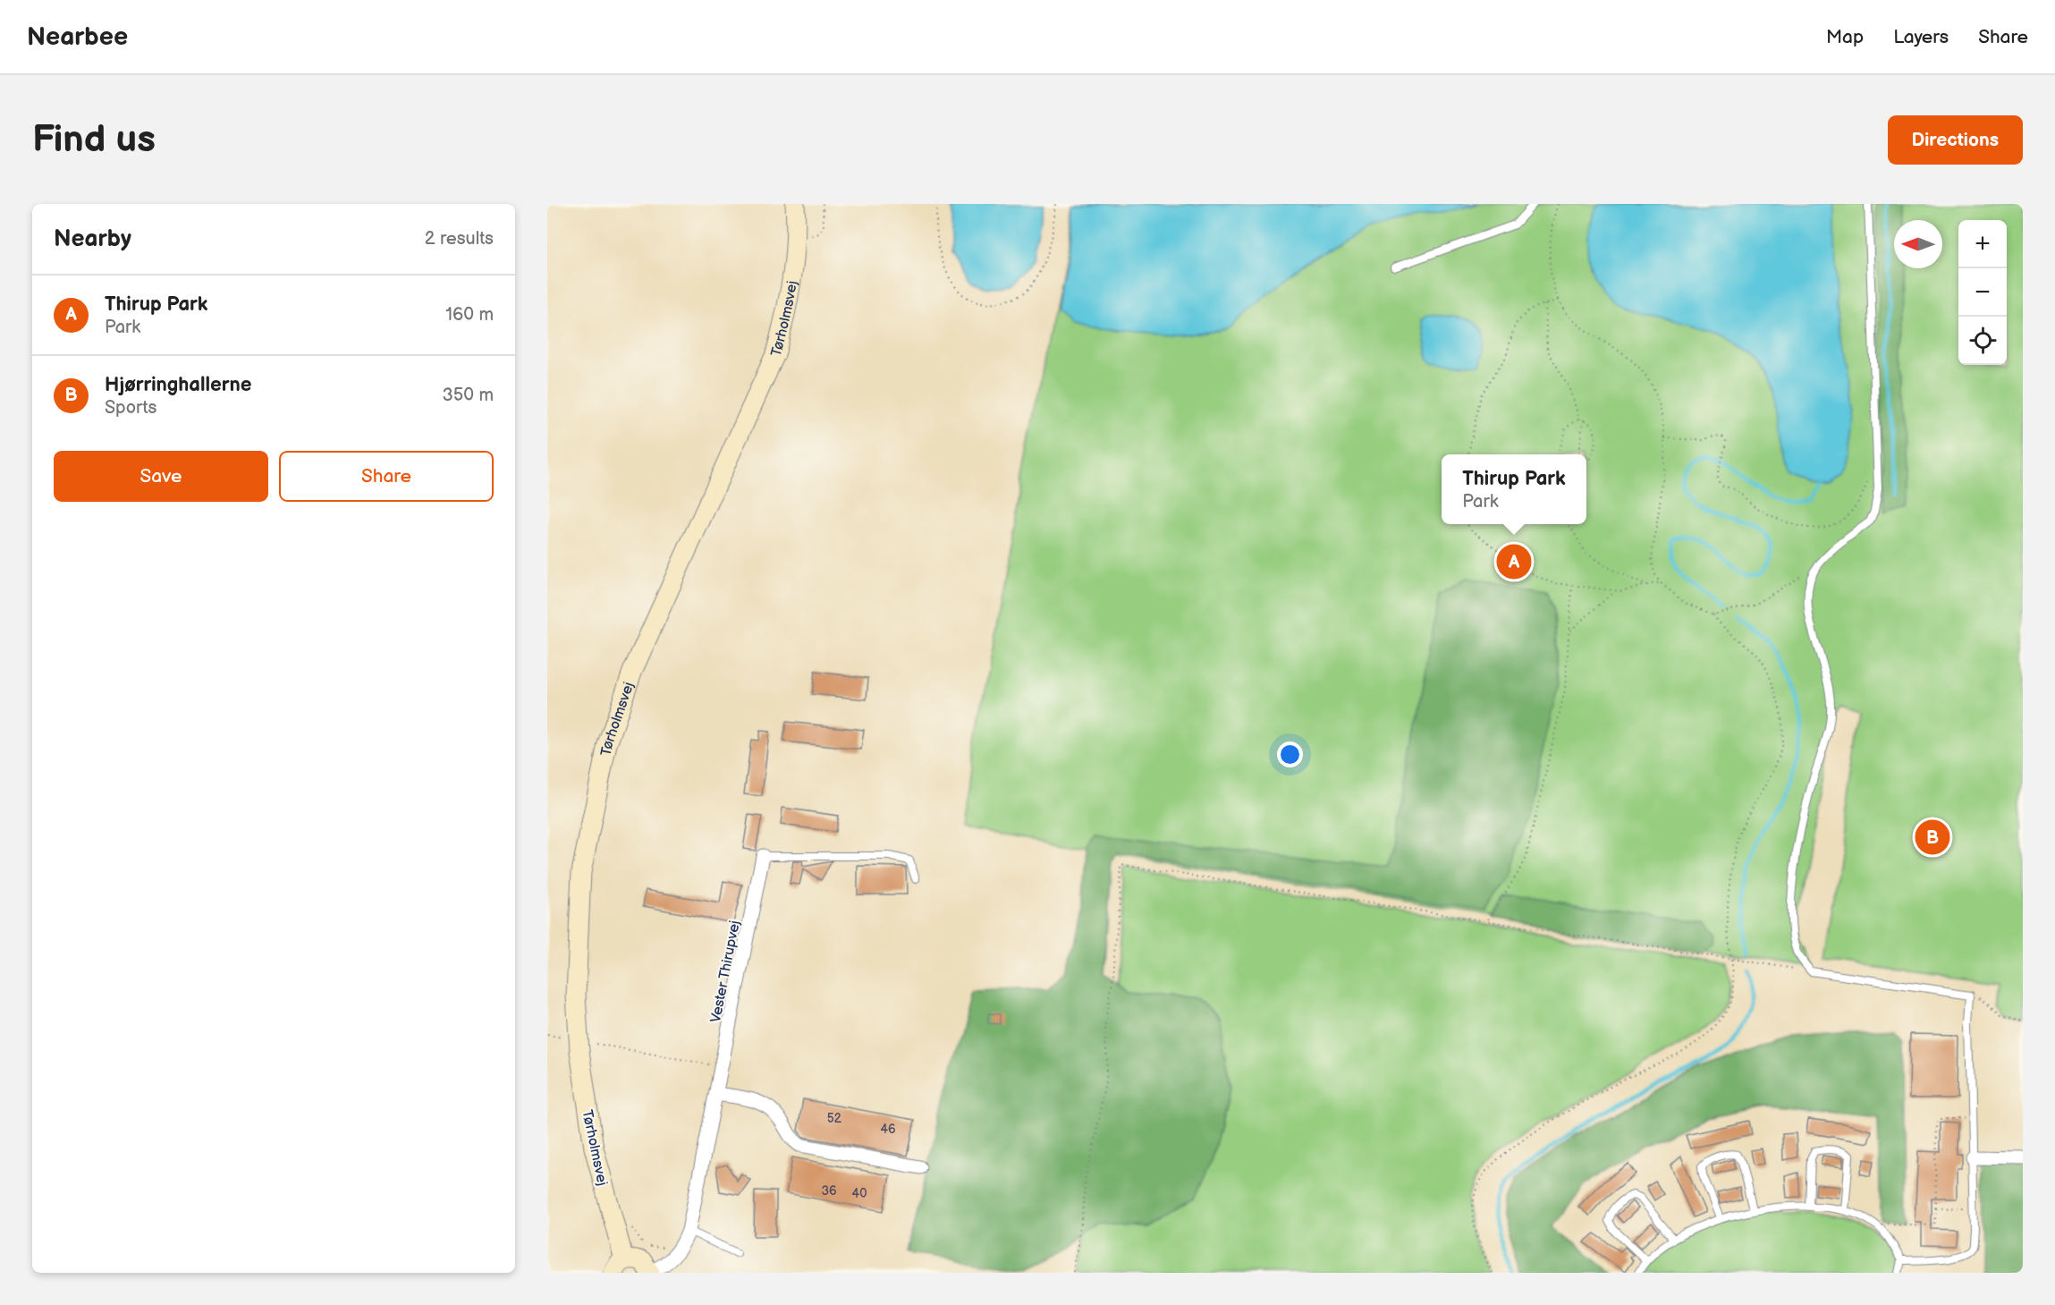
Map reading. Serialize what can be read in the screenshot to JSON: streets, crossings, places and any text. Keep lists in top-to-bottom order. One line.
{"streets":{"street":["Tørholmsvej","Vester Thirupvej"]},"house_numbers":["52","46","36","40"],"north":"left","page":{"header":"Nearbee","nav":["Map","Layers","Share"],"buttons":["Directions",["Save","Share"]],"title":"Find us","heading":["Nearby","2 results"],"map_buttons":["+","−"],"list":[{"mark":"A","name":"Thirup Park","note":"Park","value":"160 m"},{"mark":"B","name":"Hjørringhallerne","note":"Sports","value":"350 m"}],"popup":["Thirup Park","Park"],"pins":["A","B"]}}
